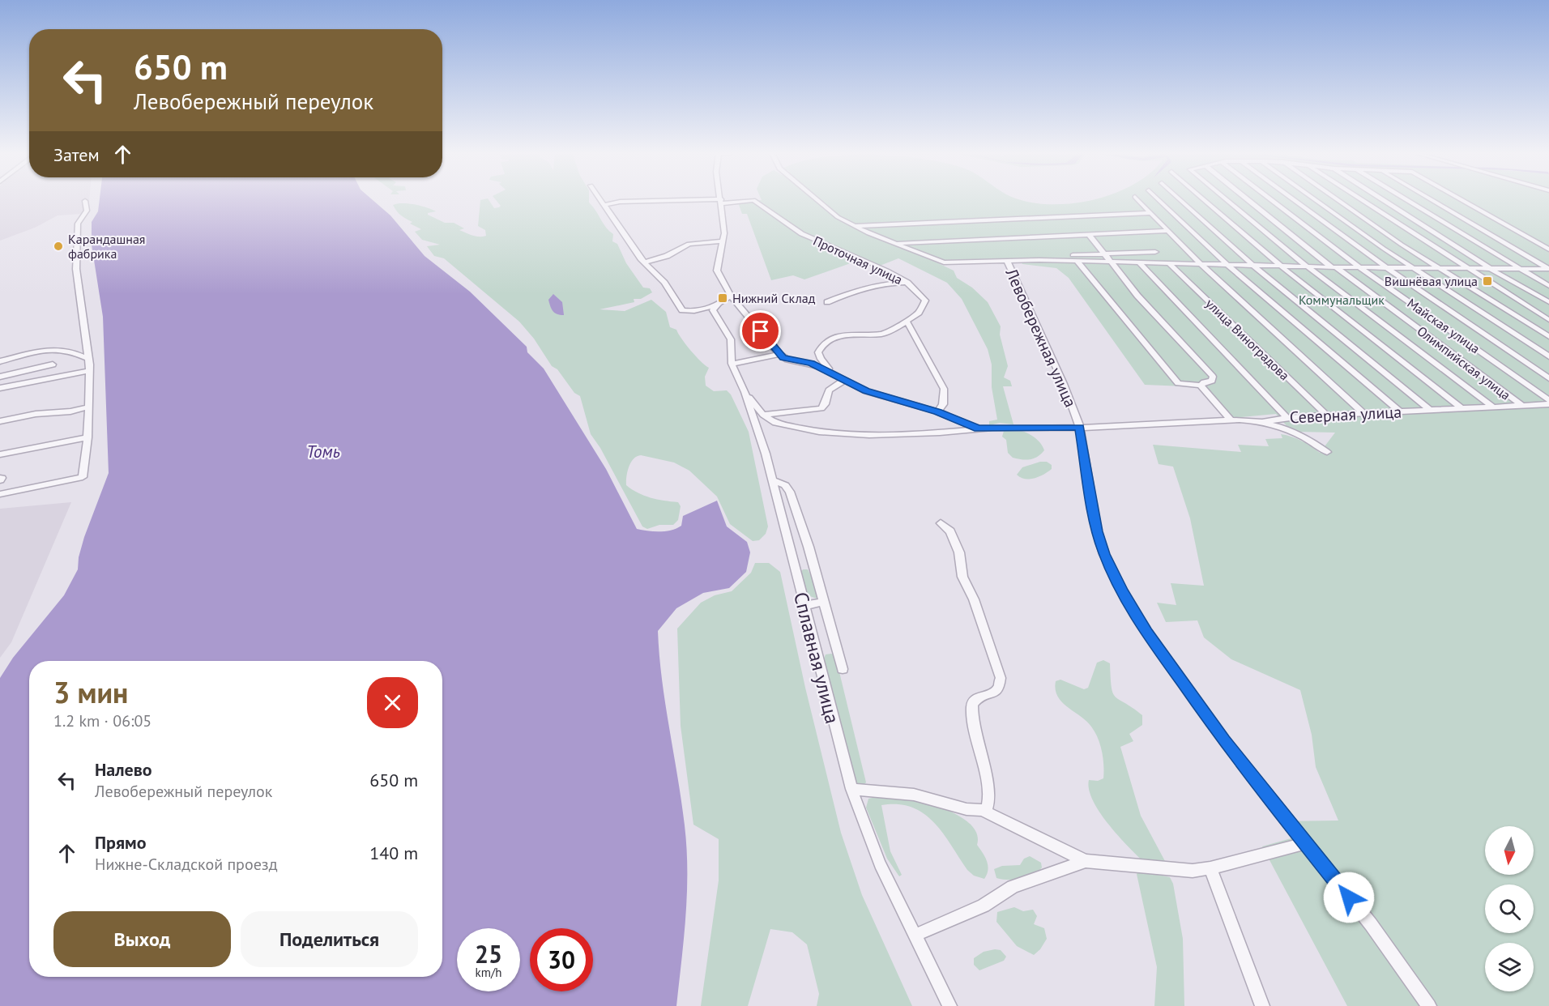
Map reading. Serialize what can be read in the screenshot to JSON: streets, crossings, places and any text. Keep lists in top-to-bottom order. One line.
{"streets":{"street":["Проточная улица","Майская улица","Левобережная улица","улица Виноградова","Олимпийская улица","Северная улица","Сплавная улица"]},"crossings":[["улица Виноградова","Северная улица"],["Олимпийская улица","Северная улица"]],"water":["Томь"],"parks":["Коммунальщик"],"places":{"other":["Карандашная фабрика"],"transit":["Вишнёвая улица","Нижний Склад"]},"north":"bottom","page":{"turn":["650 m","Левобережный переулок"],"then":"Затем","heading":["3 мин","1.2 km · 06:05"],"list":[{"name":"Налево","note":"Левобережный переулок","value":"650 m"},{"name":"Прямо","note":"Нижне-Складской проезд","value":"140 m"}],"buttons":["Выход","Поделиться"],"speed":"25 km/h","limit":"30"}}
